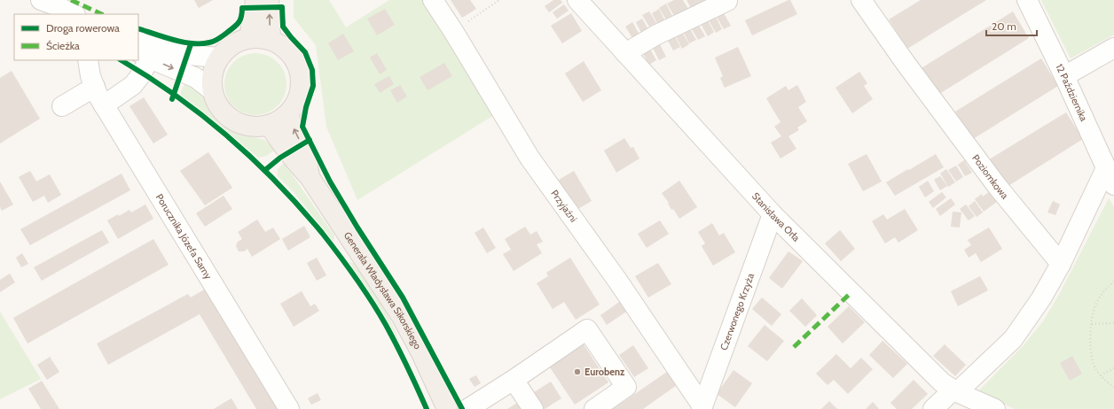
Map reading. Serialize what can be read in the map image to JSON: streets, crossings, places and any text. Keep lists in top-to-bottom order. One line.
{"streets":{"main road":["Generała Władysława Sikorskiego"],"street":["12 Października","Poziomkowa","Przyjaźni","Stanisława Orła","Porucznika Józefa Sarny","Czerwonego Krzyża"]},"crossings":[["Przyjaźni","Czerwonego Krzyża"],["Stanisława Orła","Czerwonego Krzyża"]],"places":["Eurobenz"],"legend":["Droga rowerowa","Ścieżka"],"scale_bar":"20 m"}
